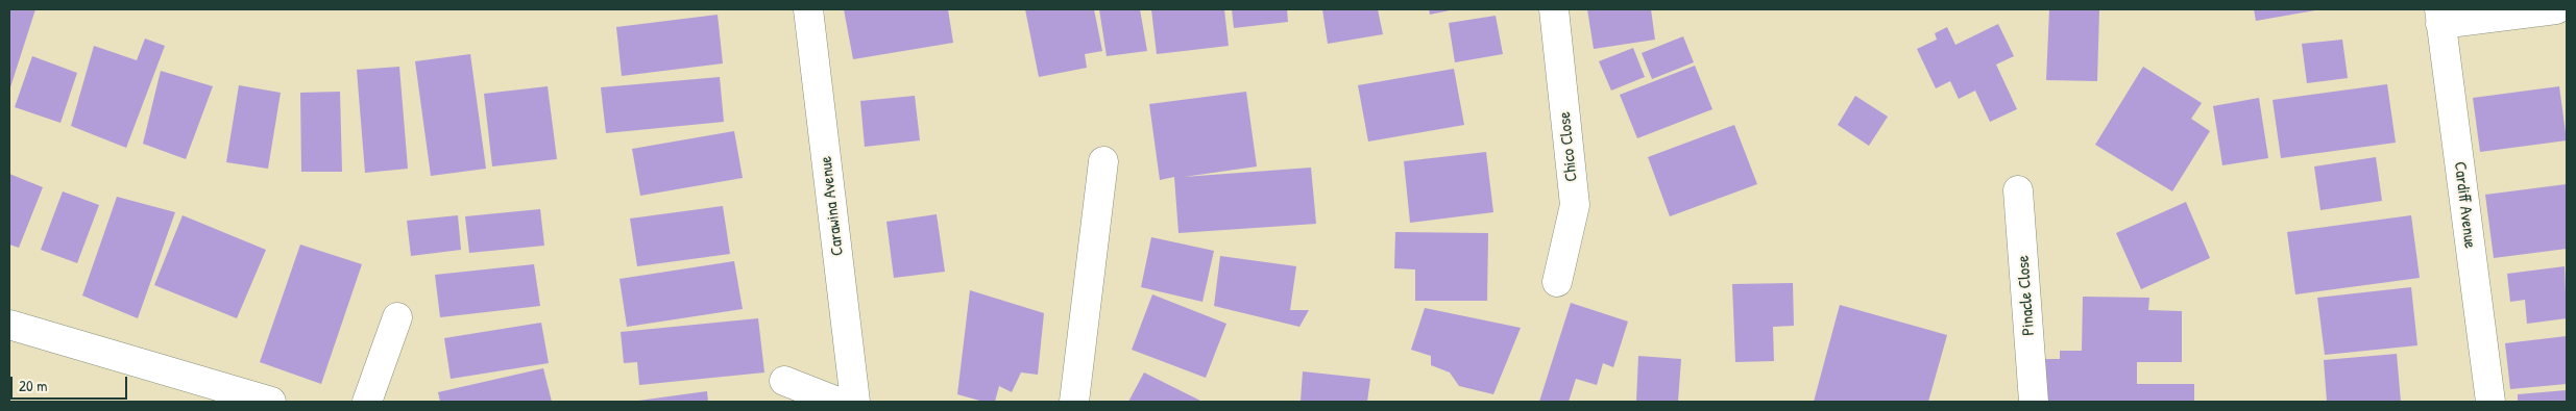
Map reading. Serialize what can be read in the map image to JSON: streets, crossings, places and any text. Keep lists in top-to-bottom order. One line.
{"streets":{"street":["Chico Close","Cardiff Avenue","Carawina Avenue","Pinacle Close"]},"scale_bar":"20 m"}
